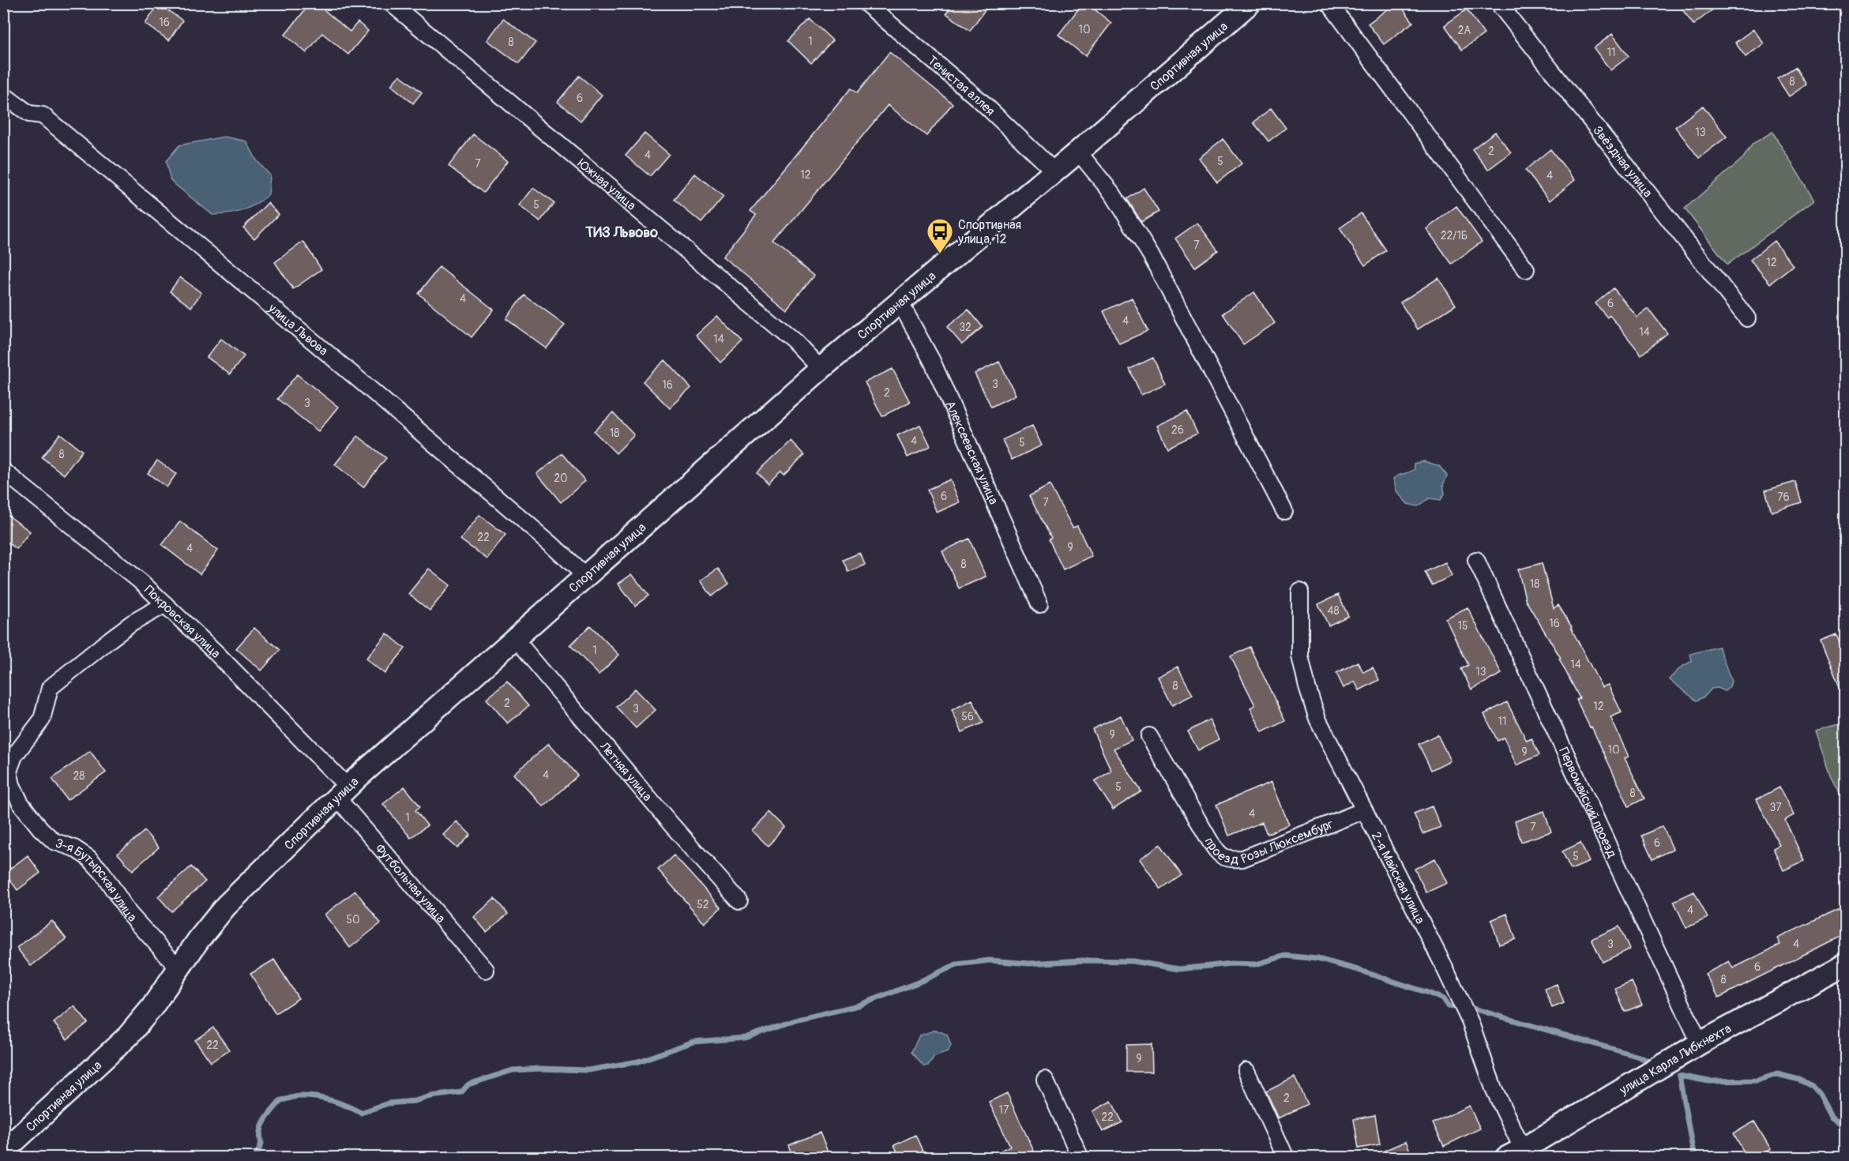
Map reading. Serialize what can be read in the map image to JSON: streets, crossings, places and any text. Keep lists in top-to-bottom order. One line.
{"streets":{"street":["Спортивная улица","Тенистая аллея","Звёздная улица","Южная улица","улица Львова","Алексеевская улица","Покровская улица","Летняя улица","Первомайский проезд","проезд Розы Люксембург","2-я Майская улица","3-я Бутырская улица","Футбольная улица","улица Карла Либкнехта"]},"crossings":[["Спортивная улица","Тенистая аллея"],["Спортивная улица","Южная улица"],["Спортивная улица","улица Львова"],["Спортивная улица","Алексеевская улица"],["Спортивная улица","Покровская улица"],["Спортивная улица","Летняя улица"],["Спортивная улица","3-я Бутырская улица"],["Спортивная улица","Футбольная улица"],["Покровская улица","3-я Бутырская улица"],["Покровская улица","Футбольная улица"],["Первомайский проезд","улица Карла Либкнехта"],["проезд Розы Люксембург","2-я Майская улица"],["2-я Майская улица","улица Карла Либкнехта"]],"districts":["ТИЗ Львово"],"places":{"bus stop":["Спортивная улица, 12"]},"house_numbers":["16","10","2А","1","8","11","8","6","13","2","4","5","7","12","4","5","22/1Б","7","12","4","6","4","32","14","14","3","16","2","3","26","18","4","5","8","20","6","76","7","22","9","4","8","18","48","16","15","1","14","13","8","2","12","3","56","11","9","10","9","4","28","5","8","37","4","1","7","6","5","52","4","50","3","4","6","8","22","9","2","17","22"]}
